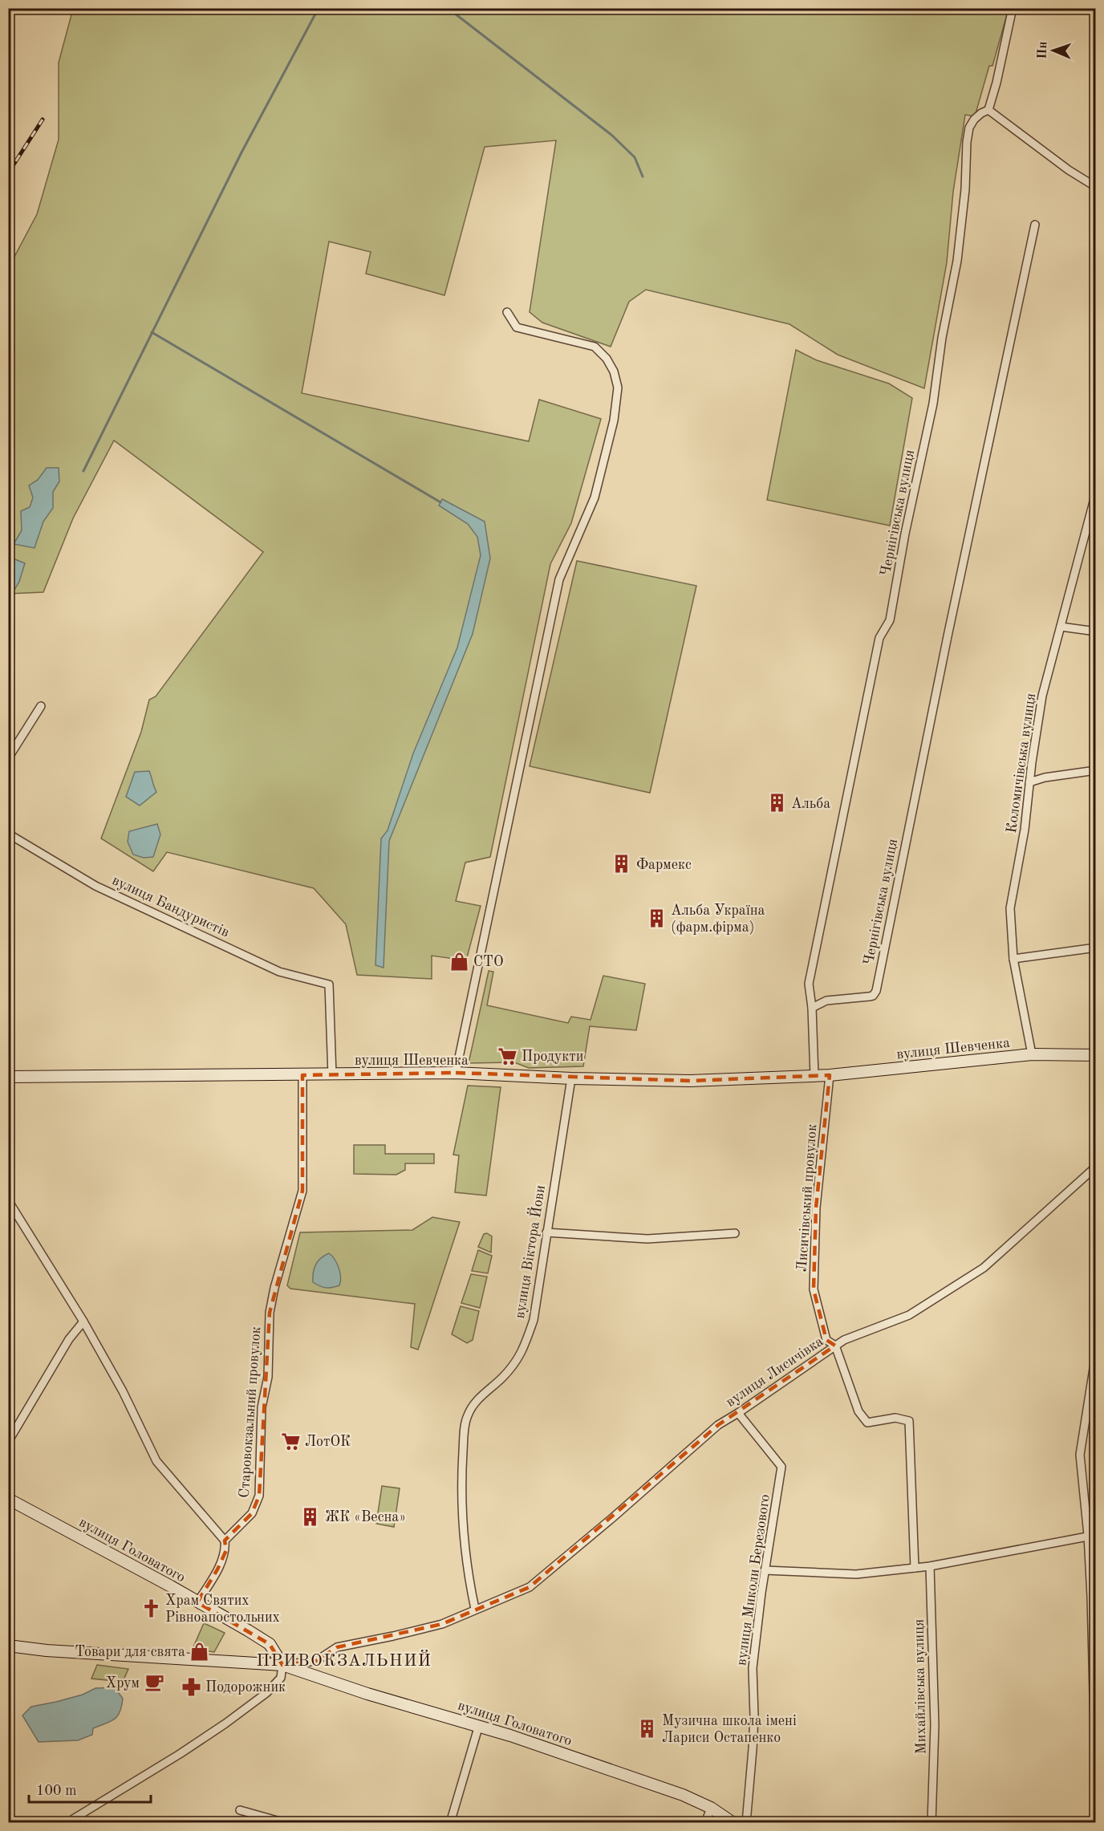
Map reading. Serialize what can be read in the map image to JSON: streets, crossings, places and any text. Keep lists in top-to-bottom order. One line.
{"streets":{"main road":["вулиця Шевченка","вулиця Головатого"],"street":["Чернігівська вулиця","Коломичівська вулиця","вулиця Бандуристів","Лисичівський провулок","вулиця Віктора Йови","вулиця Лисичівка","Старовокзальний провулок","вулиця Миколи Березового","Михайлівська вулиця"]},"crossings":[["Коломичівська вулиця","вулиця Шевченка"],["вулиця Бандуристів","вулиця Шевченка"],["вулиця Шевченка","Лисичівський провулок"],["вулиця Шевченка","вулиця Віктора Йови"],["вулиця Шевченка","Старовокзальний провулок"],["Лисичівський провулок","вулиця Лисичівка"],["вулиця Віктора Йови","вулиця Лисичівка"],["вулиця Лисичівка","вулиця Головатого"],["вулиця Лисичівка","вулиця Миколи Березового"]],"districts":["ПРИВОКЗАЛЬНИЙ"],"places":{"building":["Альба","Фармекс","Альба Україна (фарм.фірма)","ЖК «Весна»","Музична школа імені Лариси Остапенко"],"shop":["СТО","Товари для свята"],"supermarket":["Продукти","ЛотОК"],"church":["Храм Святих Рівноапостольних"],"cafe":["Хрум"],"pharmacy":["Подорожник"]},"scale_bar":"100 m","north":"left"}
